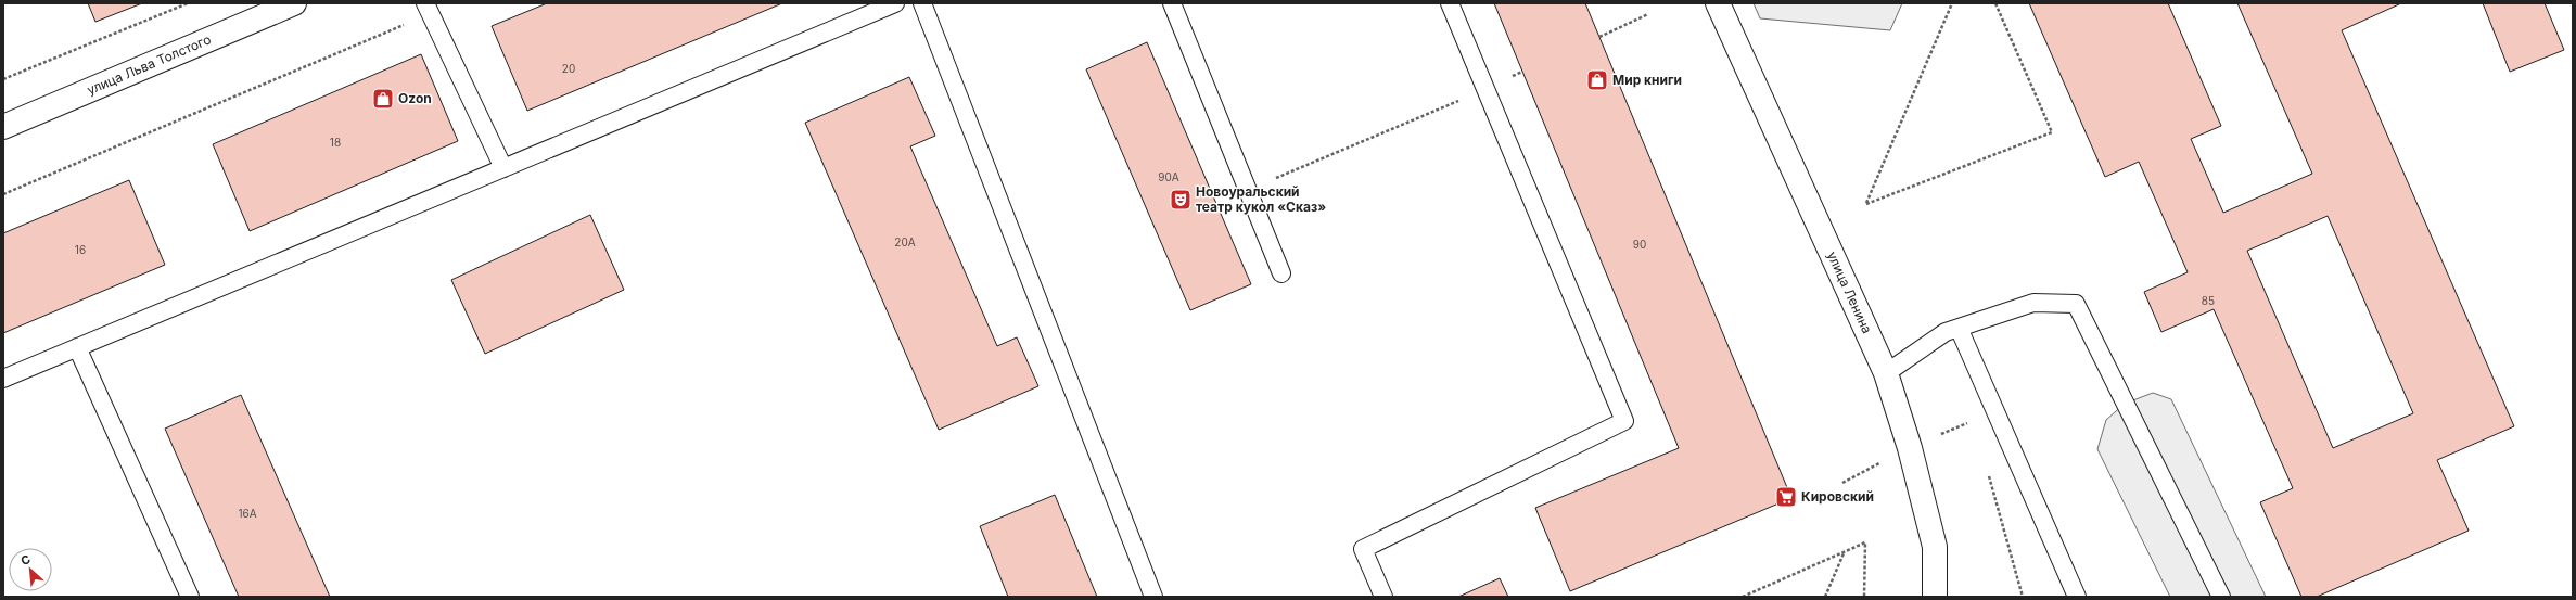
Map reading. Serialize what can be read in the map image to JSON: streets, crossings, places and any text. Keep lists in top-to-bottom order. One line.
{"streets":{"main road":["улица Льва Толстого","улица Ленина"]},"places":{"shop":["Мир книги","Ozon"],"theatre":["Новоуральский театр кукол «Сказ»"],"supermarket":["Кировский"]},"house_numbers":["20","18","90А","20А","90","16","85","16А"],"north":"top left"}
